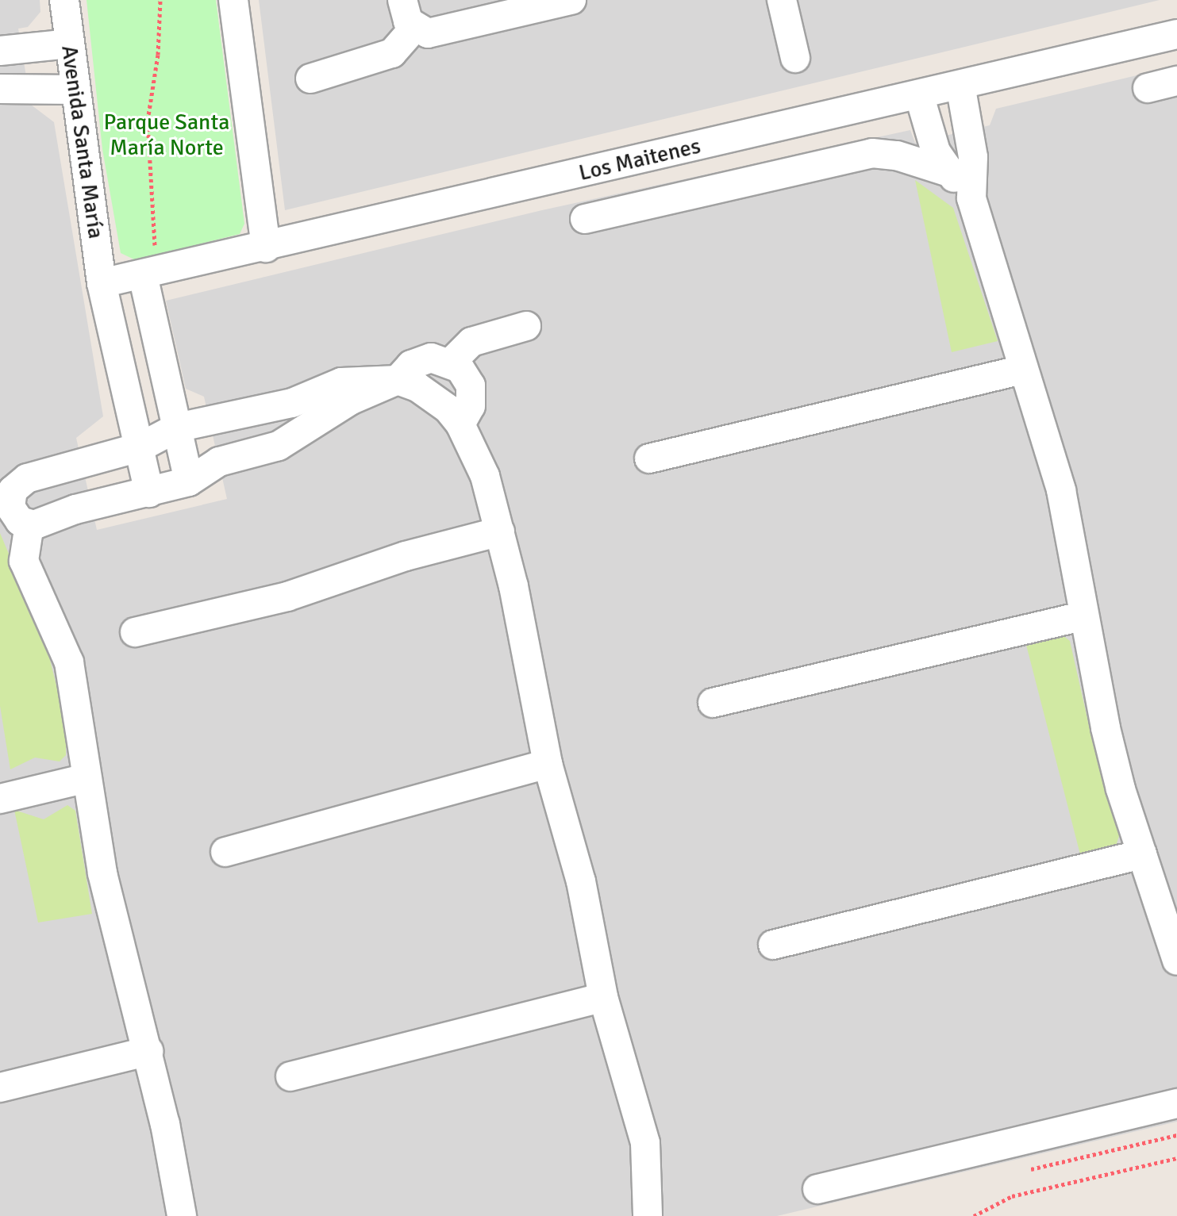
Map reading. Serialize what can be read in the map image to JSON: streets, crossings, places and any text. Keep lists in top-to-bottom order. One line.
{"streets":{"street":["Avenida Santa María","Los Maitenes"]},"crossings":[["Avenida Santa María","Los Maitenes"]],"parks":["Parque Santa María Norte"]}
